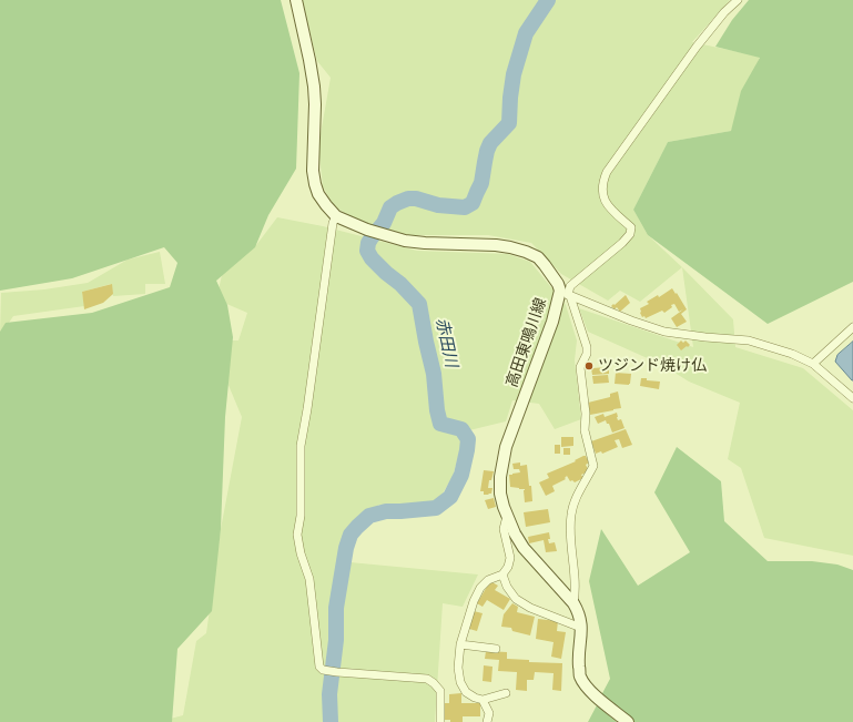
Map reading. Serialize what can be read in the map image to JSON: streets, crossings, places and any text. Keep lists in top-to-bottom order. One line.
{"streets":{"main road":["高田東鳴川線"]},"water":["赤田川"],"places":["ツジンド焼け仏"]}
